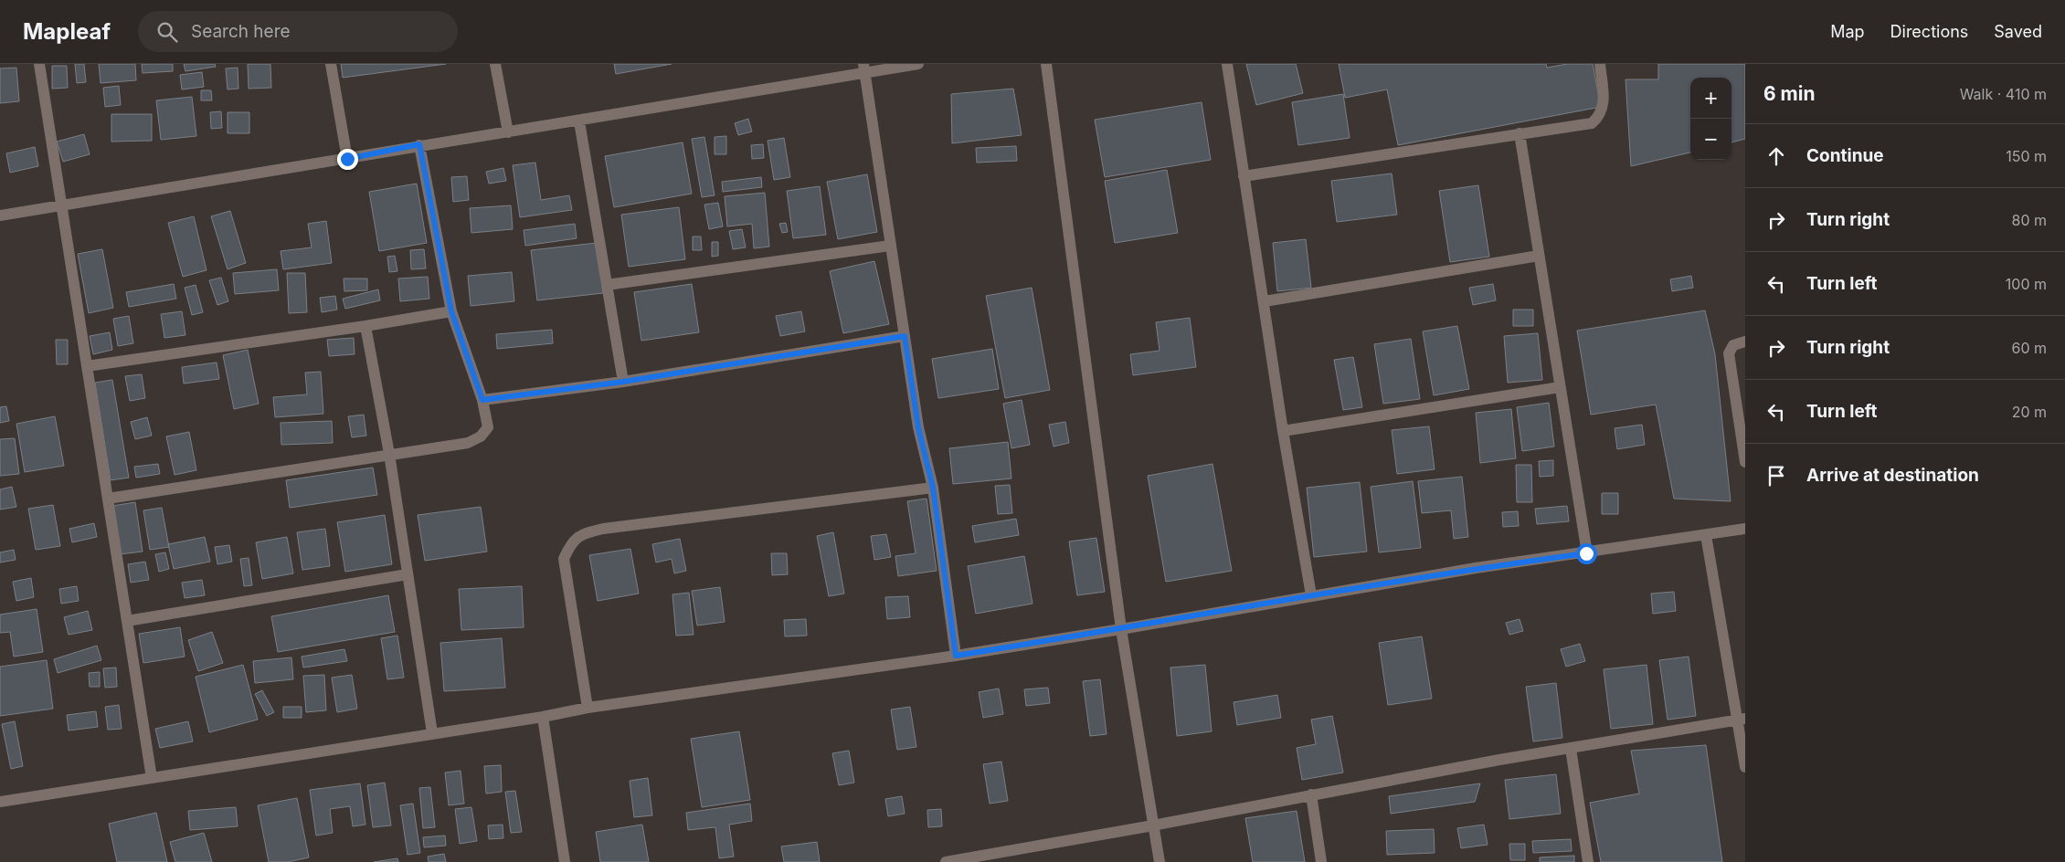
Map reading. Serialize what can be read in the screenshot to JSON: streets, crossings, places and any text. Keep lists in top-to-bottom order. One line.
{"page":{"header":"Mapleaf","search":"Search here","nav":["Map","Directions","Saved"],"heading":["6 min","Walk · 410 m"],"map_buttons":["+","−"],"list":[["Continue","150 m"],["Turn right","80 m"],["Turn left","100 m"],["Turn right","60 m"],["Turn left","20 m"],"Arrive at destination"]}}
